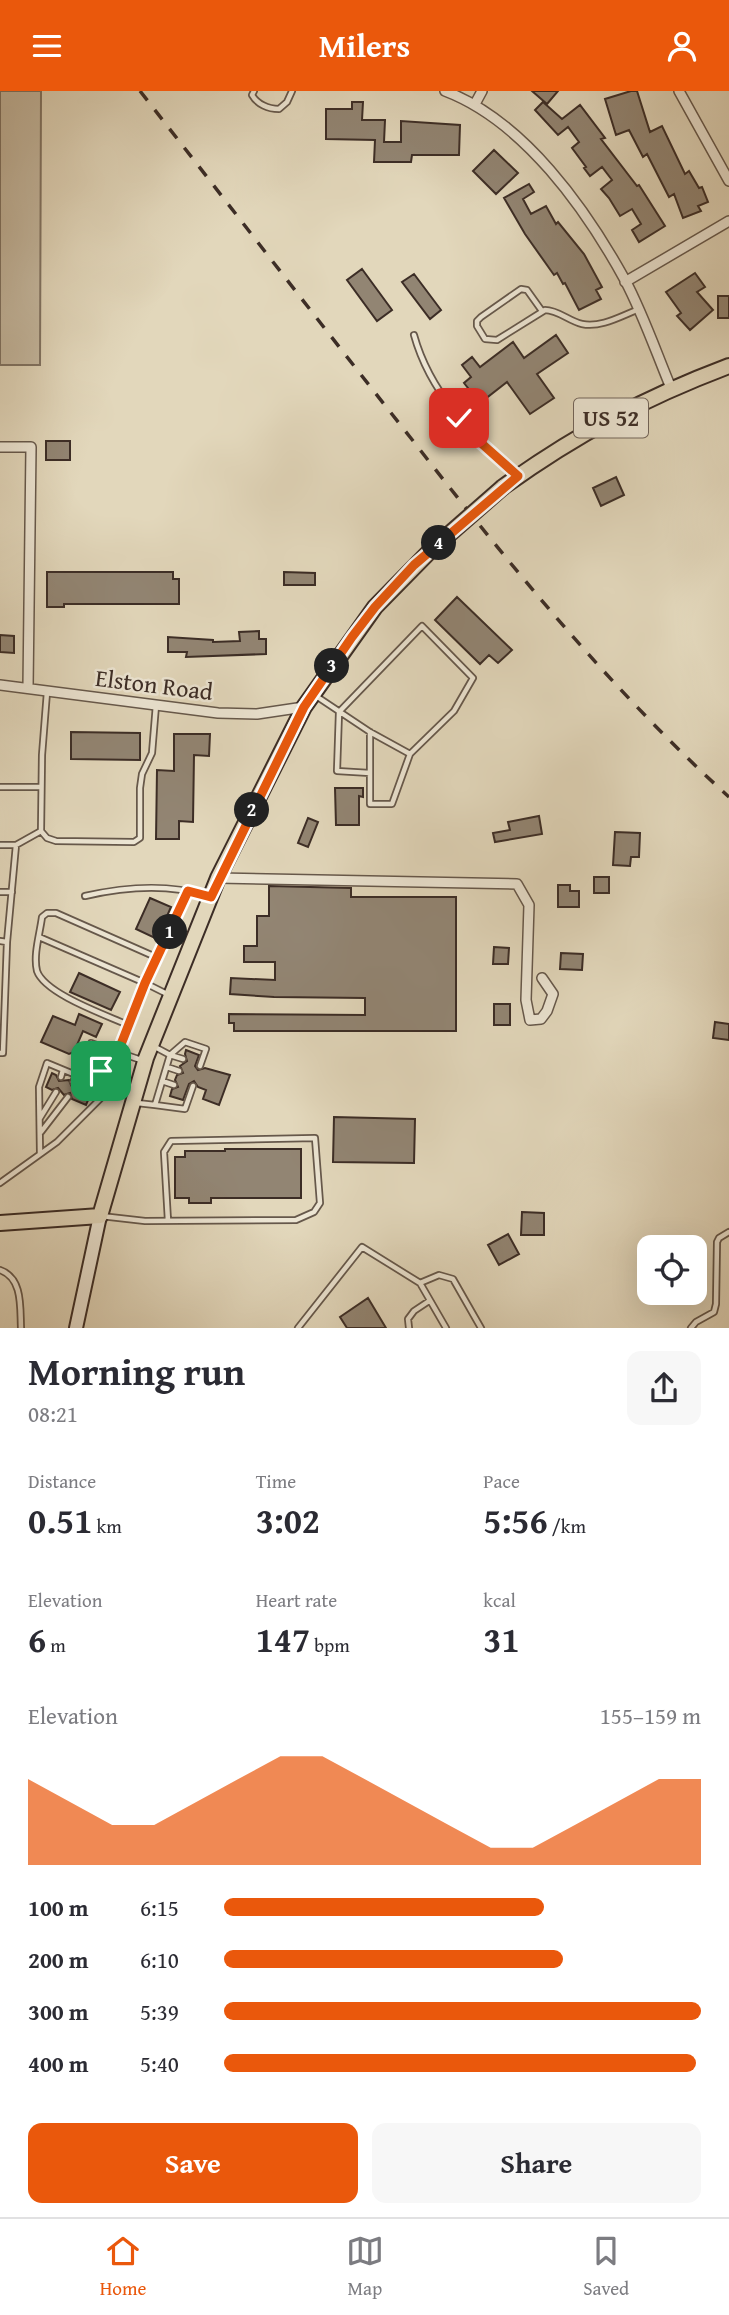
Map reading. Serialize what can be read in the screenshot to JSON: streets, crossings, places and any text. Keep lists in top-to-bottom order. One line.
{"streets":{"main road":["US 52"],"street":["Elston Road"]},"crossings":[["US 52","Elston Road"]],"page":{"header":"Milers","pins":["4","3","2","1"],"heading":["Morning run","08:21"],"stats":[["Distance","0.51 km"],["Time","3:02"],["Pace","5:56 /km"],["Elevation","6 m"],["Heart rate","147 bpm"],["kcal","31"]],"chart":["Elevation","155–159 m"],"list":[{"name":"100 m","note":"6:15"},{"name":"200 m","note":"6:10"},{"name":"300 m","note":"5:39"},{"name":"400 m","note":"5:40"}],"buttons":["Save","Share"],"tabs":["Home","Map","Saved"]}}
